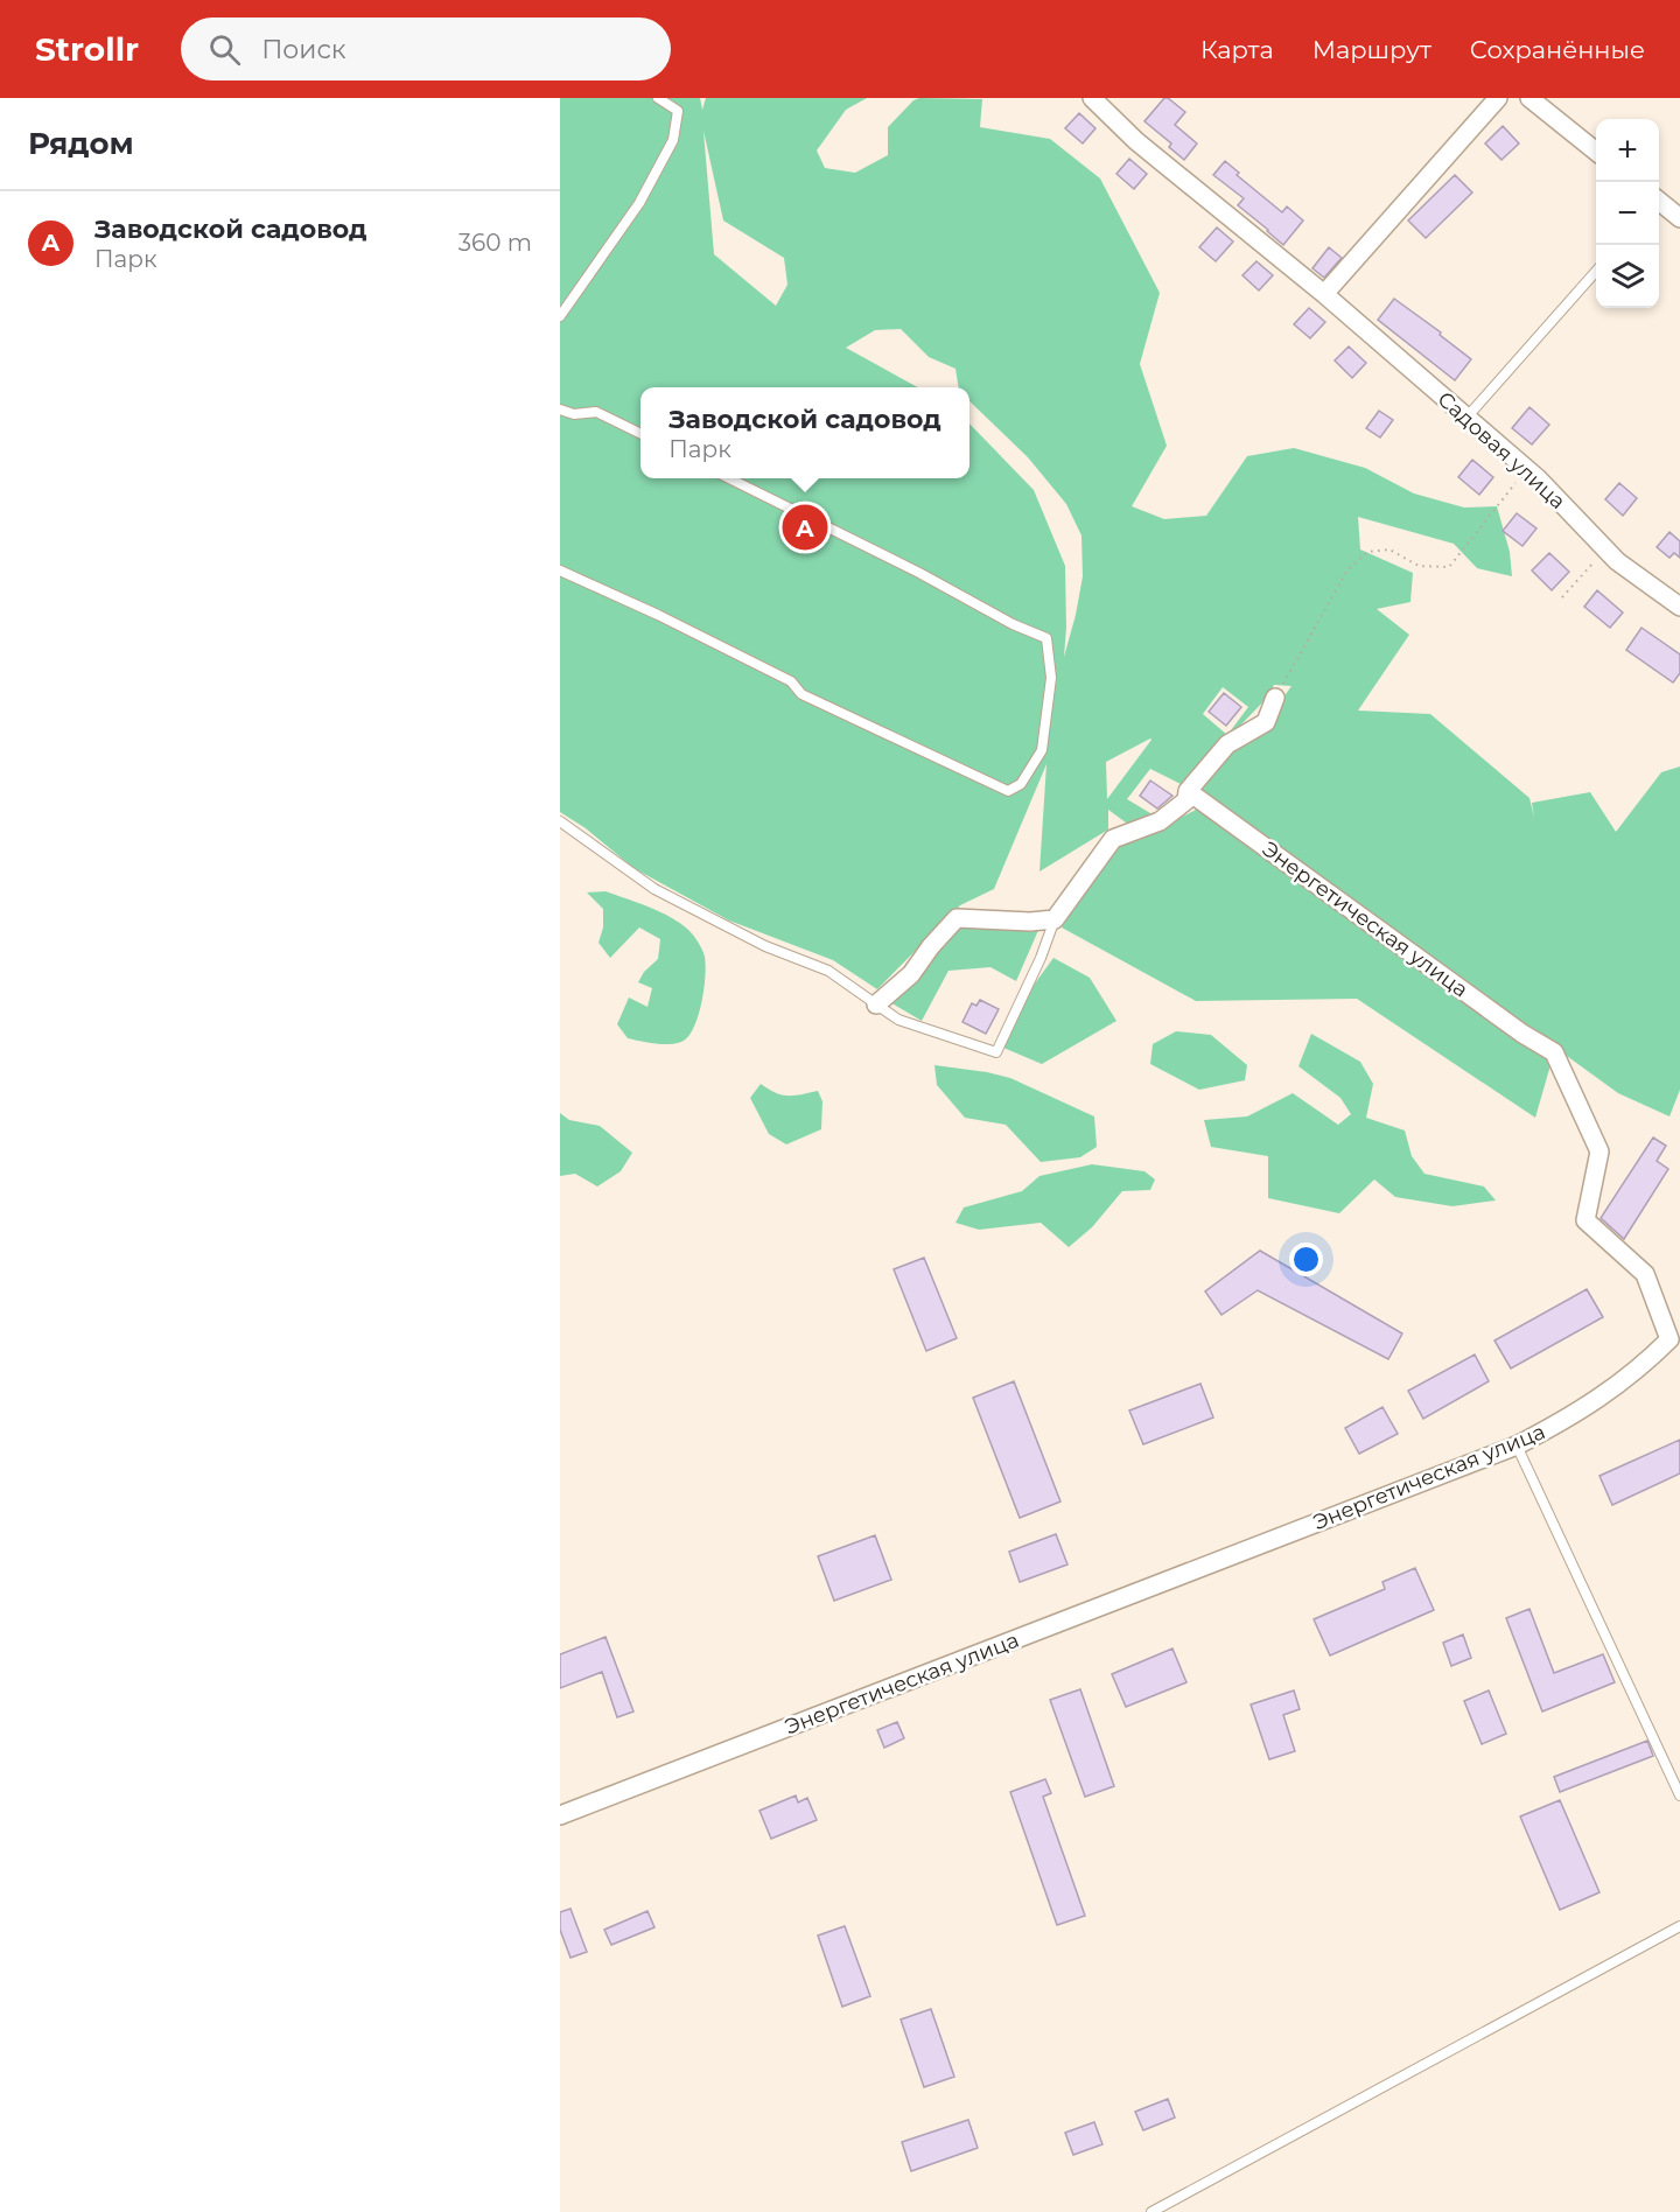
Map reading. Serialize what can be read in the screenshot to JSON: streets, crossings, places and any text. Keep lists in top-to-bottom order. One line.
{"streets":{"street":["Садовая улица","Энергетическая улица"]},"page":{"header":"Strollr","search":"Поиск","nav":["Карта","Маршрут","Сохранённые"],"heading":"Рядом","map_buttons":["+","−"],"list":[{"mark":"A","name":"Заводской садовод","note":"Парк","value":"360 m"}],"popup":["Заводской садовод","Парк"],"pins":"A"}}
